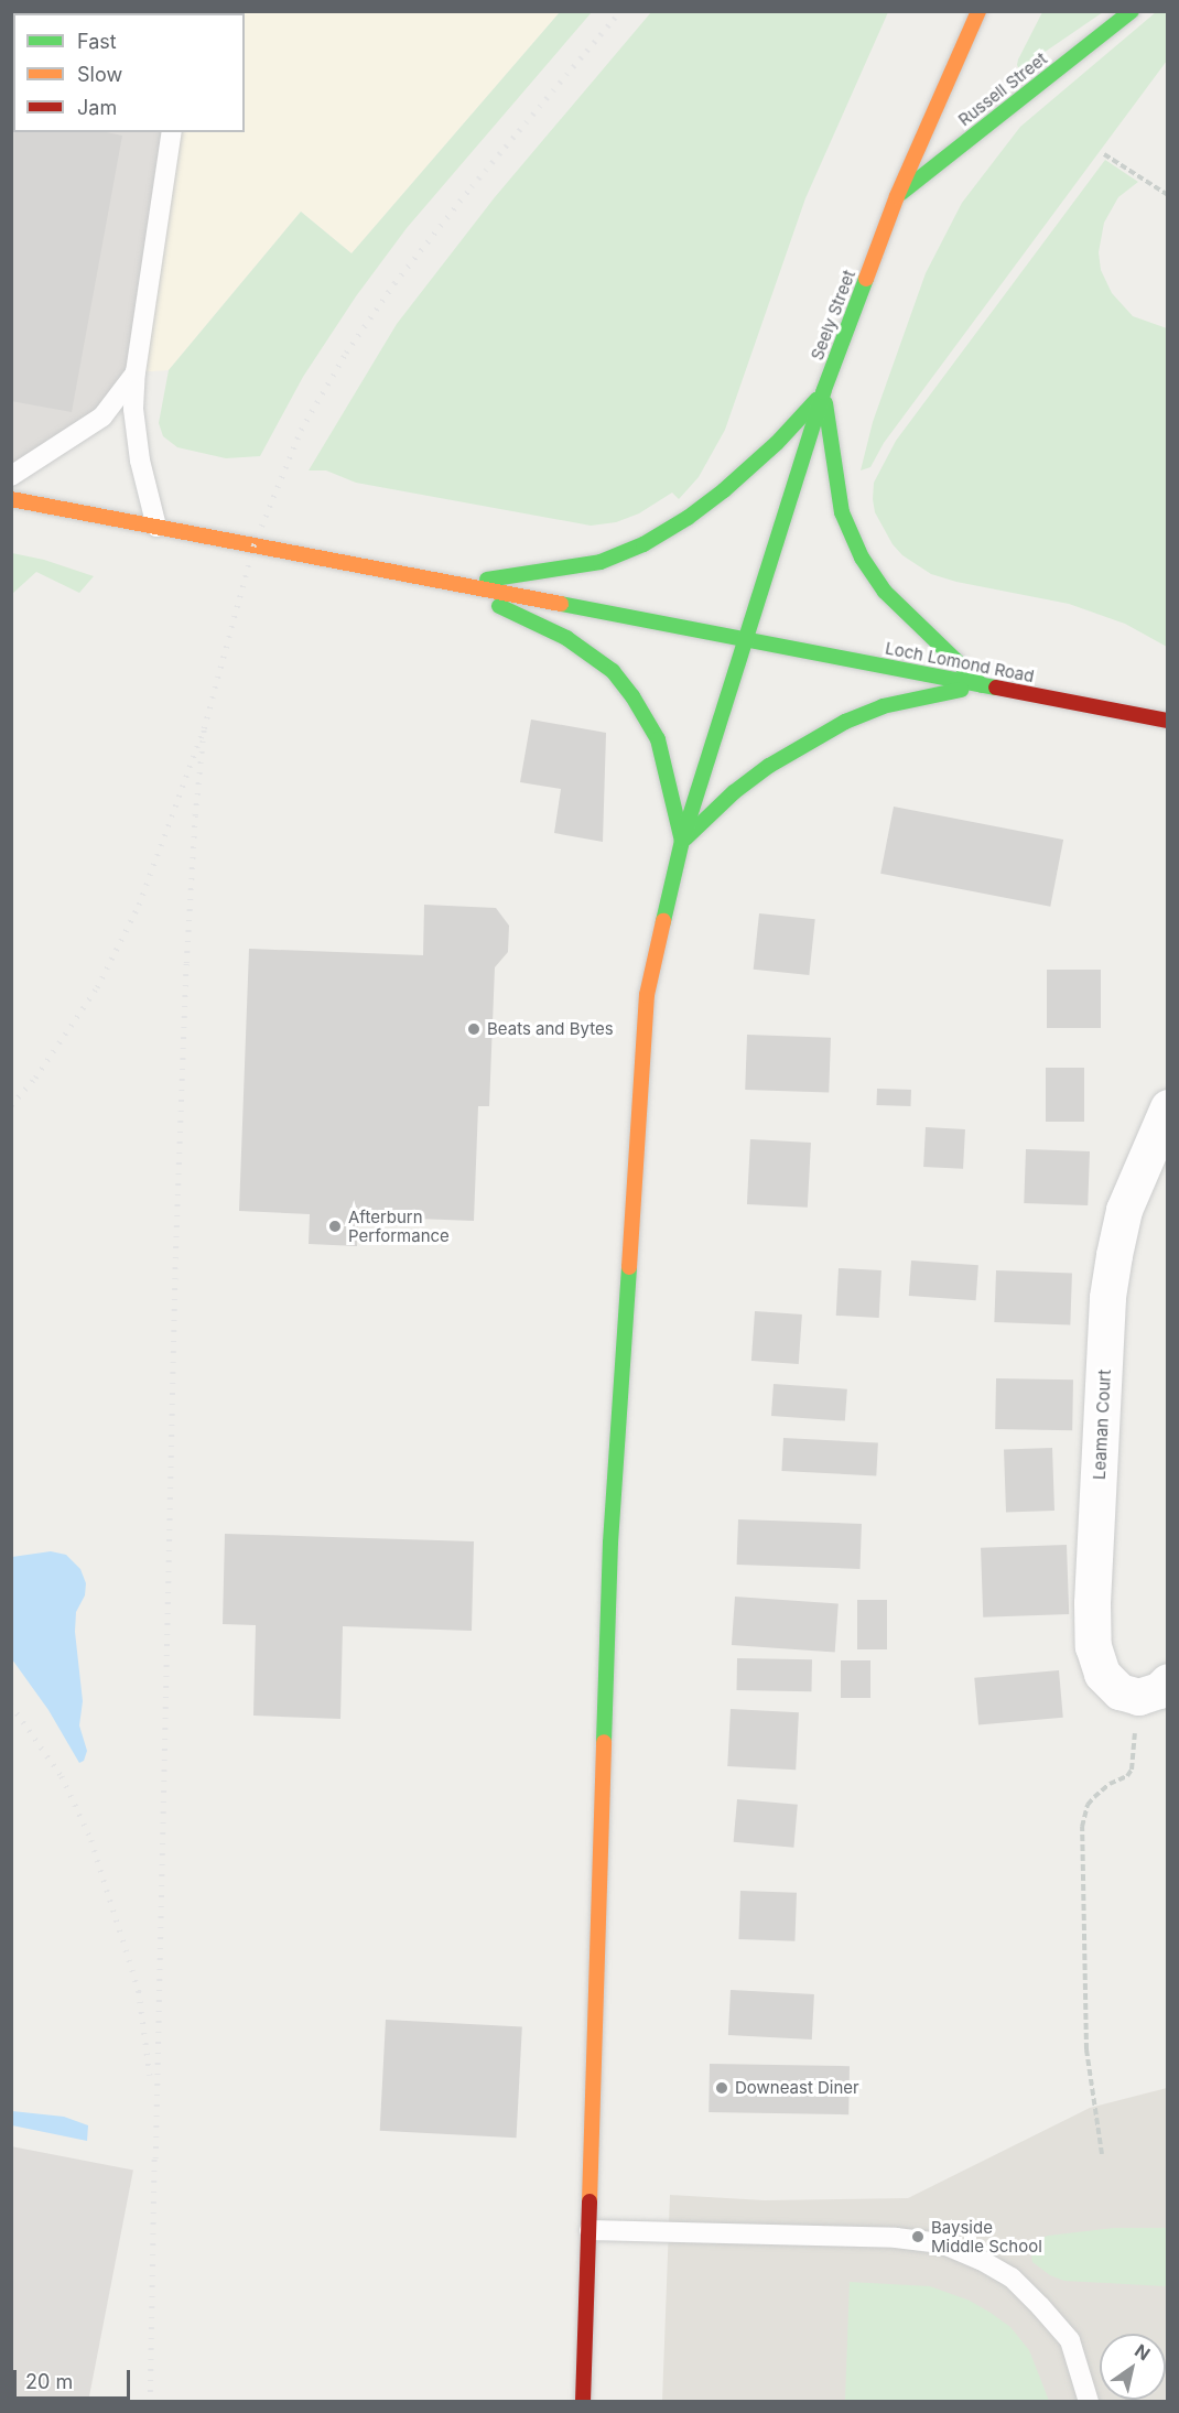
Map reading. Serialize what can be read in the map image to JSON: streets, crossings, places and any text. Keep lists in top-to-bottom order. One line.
{"streets":{"main road":["Russell Street","Seely Street","Loch Lomond Road"],"street":["Leaman Court"]},"crossings":[["Russell Street","Seely Street"],["Seely Street","Loch Lomond Road"]],"places":["Beats and Bytes","Afterburn Performance","Downeast Diner","Bayside Middle School"],"legend":["Fast","Slow","Jam"],"scale_bar":"20 m","north":"top right"}
